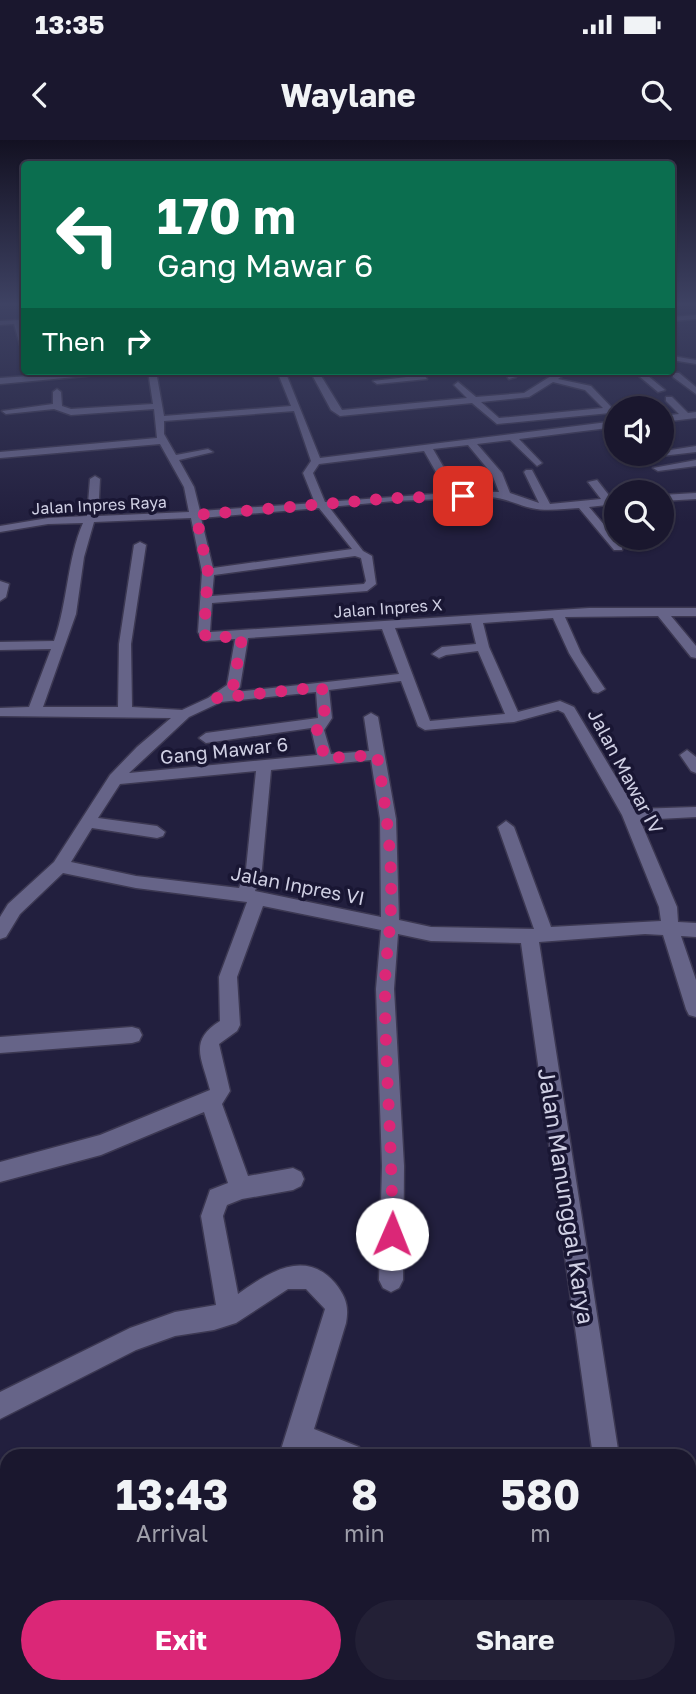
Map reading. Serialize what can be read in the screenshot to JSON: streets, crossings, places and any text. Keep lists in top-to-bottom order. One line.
{"streets":{"street":["Jalan Inpres Raya","Jalan Inpres X","Gang Mawar 6","Jalan Mawar IV","Jalan Inpres VI","Jalan Manunggal Karya"]},"crossings":[["Jalan Inpres Raya","Jalan Inpres X"],["Jalan Mawar IV","Jalan Inpres VI"],["Jalan Inpres VI","Jalan Manunggal Karya"]],"page":{"status":"13:35","header":"Waylane","turn":["170 m","Gang Mawar 6"],"then":"Then","eta":["13:43","Arrival","8","min","580","m"],"buttons":["Exit","Share"]}}
